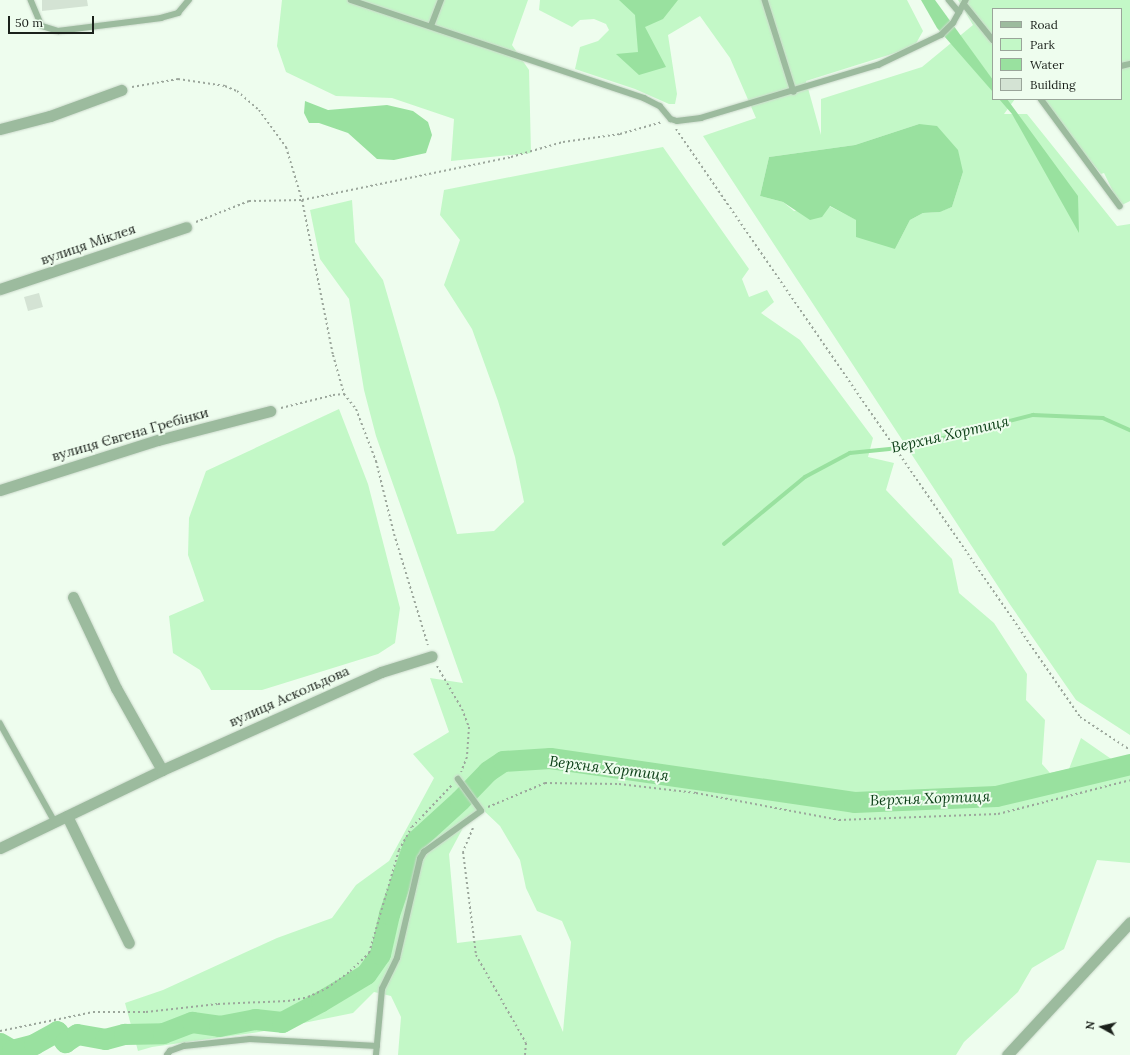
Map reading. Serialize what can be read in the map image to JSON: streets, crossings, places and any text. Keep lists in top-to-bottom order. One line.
{"streets":{"street":["вулиця Міклея","вулиця Євгена Гребінки","вулиця Аскольдова"]},"water":["Верхня Хортиця"],"legend":["Road","Park","Water","Building"],"scale_bar":"50 m","north":"left"}
